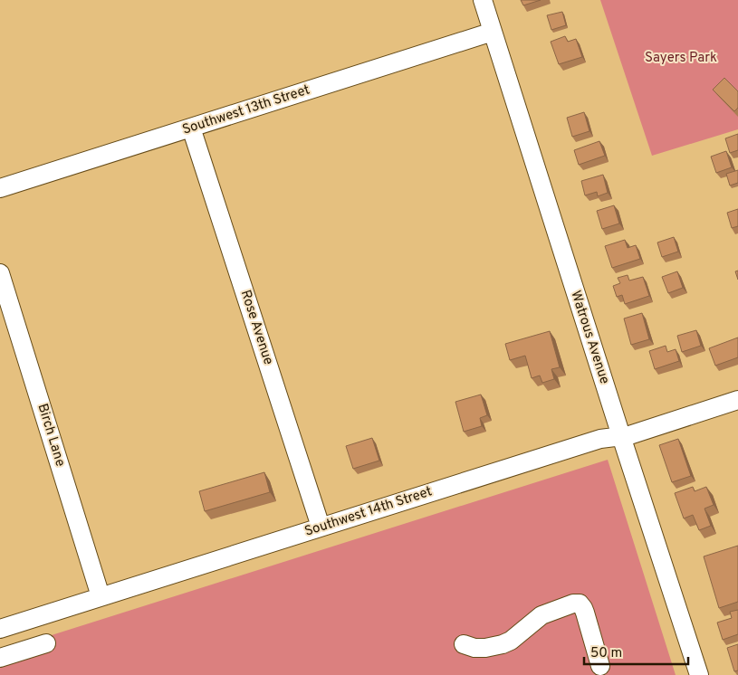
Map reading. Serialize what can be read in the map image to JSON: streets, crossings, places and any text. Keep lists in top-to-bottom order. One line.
{"streets":{"street":["Southwest 13th Street","Rose Avenue","Watrous Avenue","Birch Lane","Southwest 14th Street"]},"crossings":[["Southwest 13th Street","Rose Avenue"],["Southwest 13th Street","Watrous Avenue"],["Rose Avenue","Southwest 14th Street"],["Watrous Avenue","Southwest 14th Street"],["Birch Lane","Southwest 14th Street"]],"parks":["Sayers Park"],"scale_bar":"50 m"}
